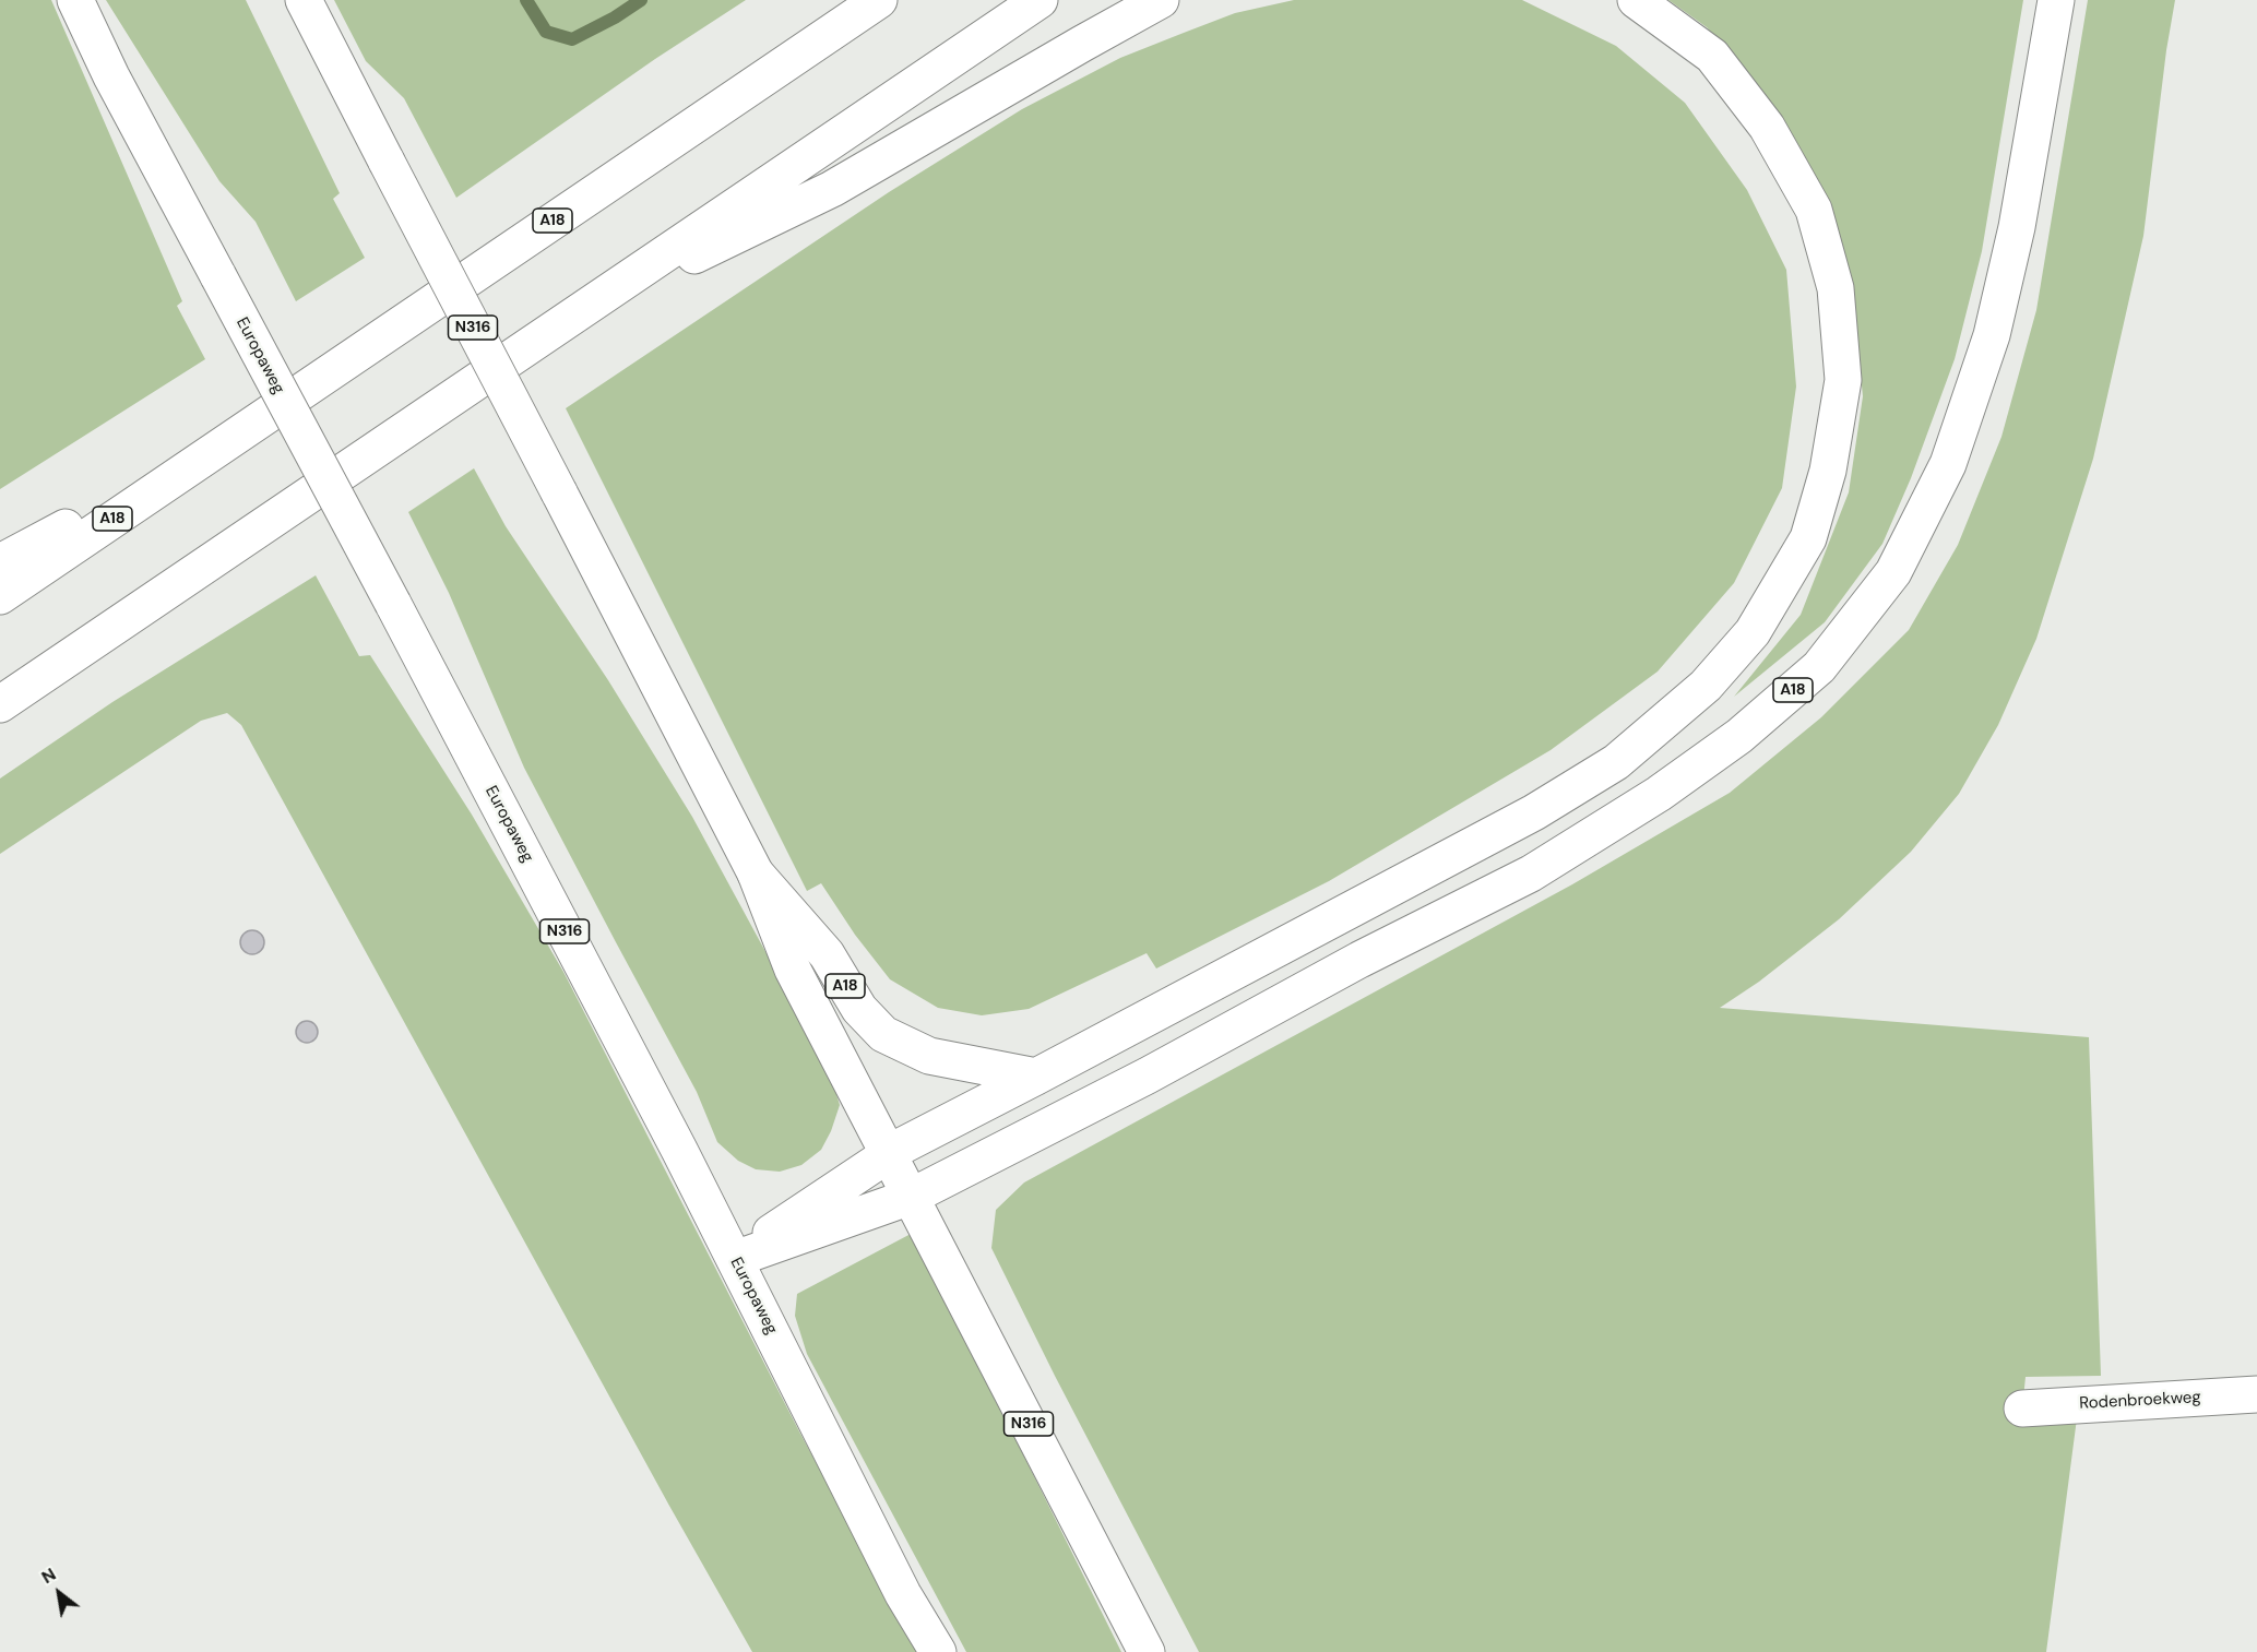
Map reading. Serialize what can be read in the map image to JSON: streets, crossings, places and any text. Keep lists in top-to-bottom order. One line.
{"streets":{"main road":["A18","N316","Europaweg","Rodenbroekweg"]},"crossings":[["A18","N316"],["A18","Europaweg"]],"north":"top left"}
